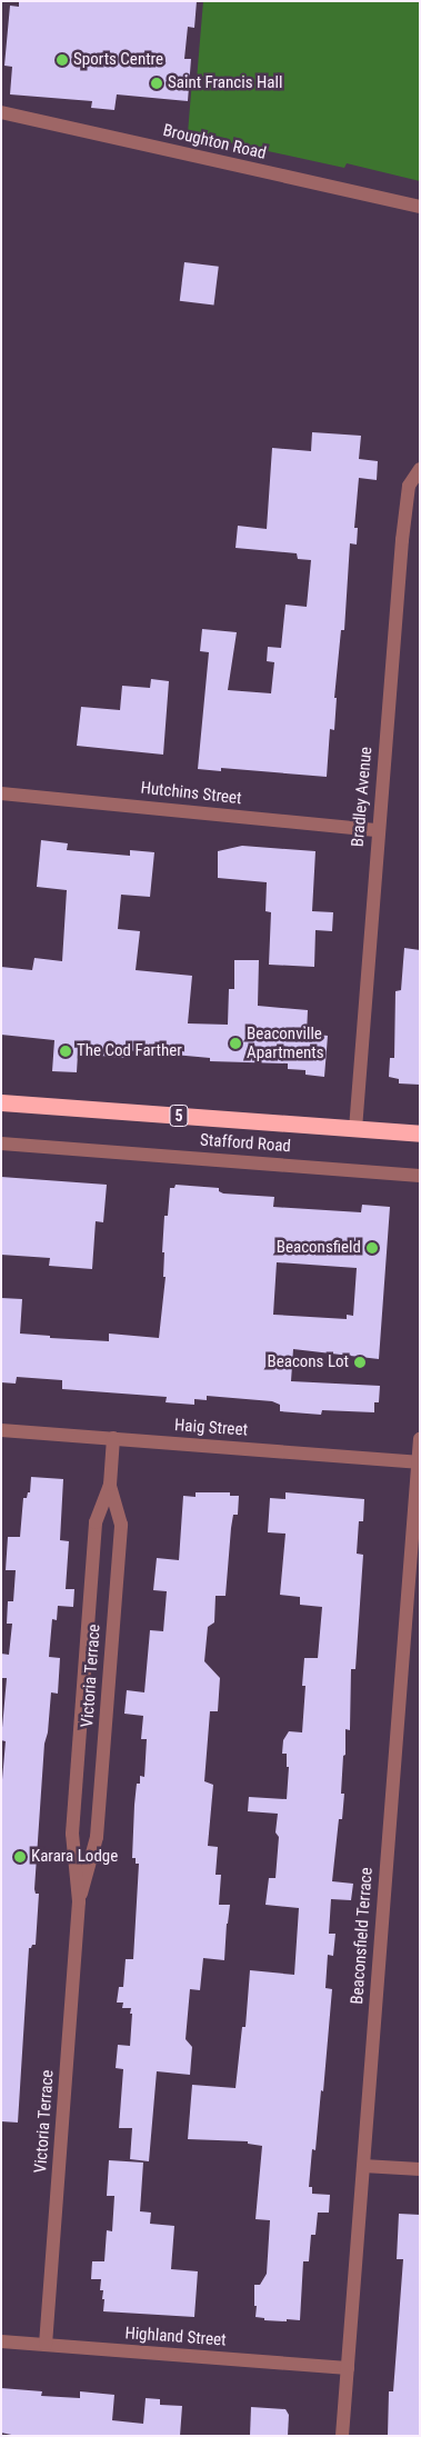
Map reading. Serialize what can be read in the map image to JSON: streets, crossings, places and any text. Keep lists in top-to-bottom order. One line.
{"streets":{"highway":["5","Stafford Road"],"street":["Broughton Road","Hutchins Street","Bradley Avenue","Haig Street","Victoria Terrace","Beaconsfield Terrace","Highland Street"]},"crossings":[["Hutchins Street","Bradley Avenue"],["Bradley Avenue","Stafford Road"],["Haig Street","Victoria Terrace"],["Haig Street","Beaconsfield Terrace"],["Victoria Terrace","Highland Street"],["Beaconsfield Terrace","Highland Street"]],"places":["Sports Centre","Saint Francis Hall","Beaconville Apartments","The Cod Farther","Beaconsfield","Beacons Lot","Karara Lodge"]}
